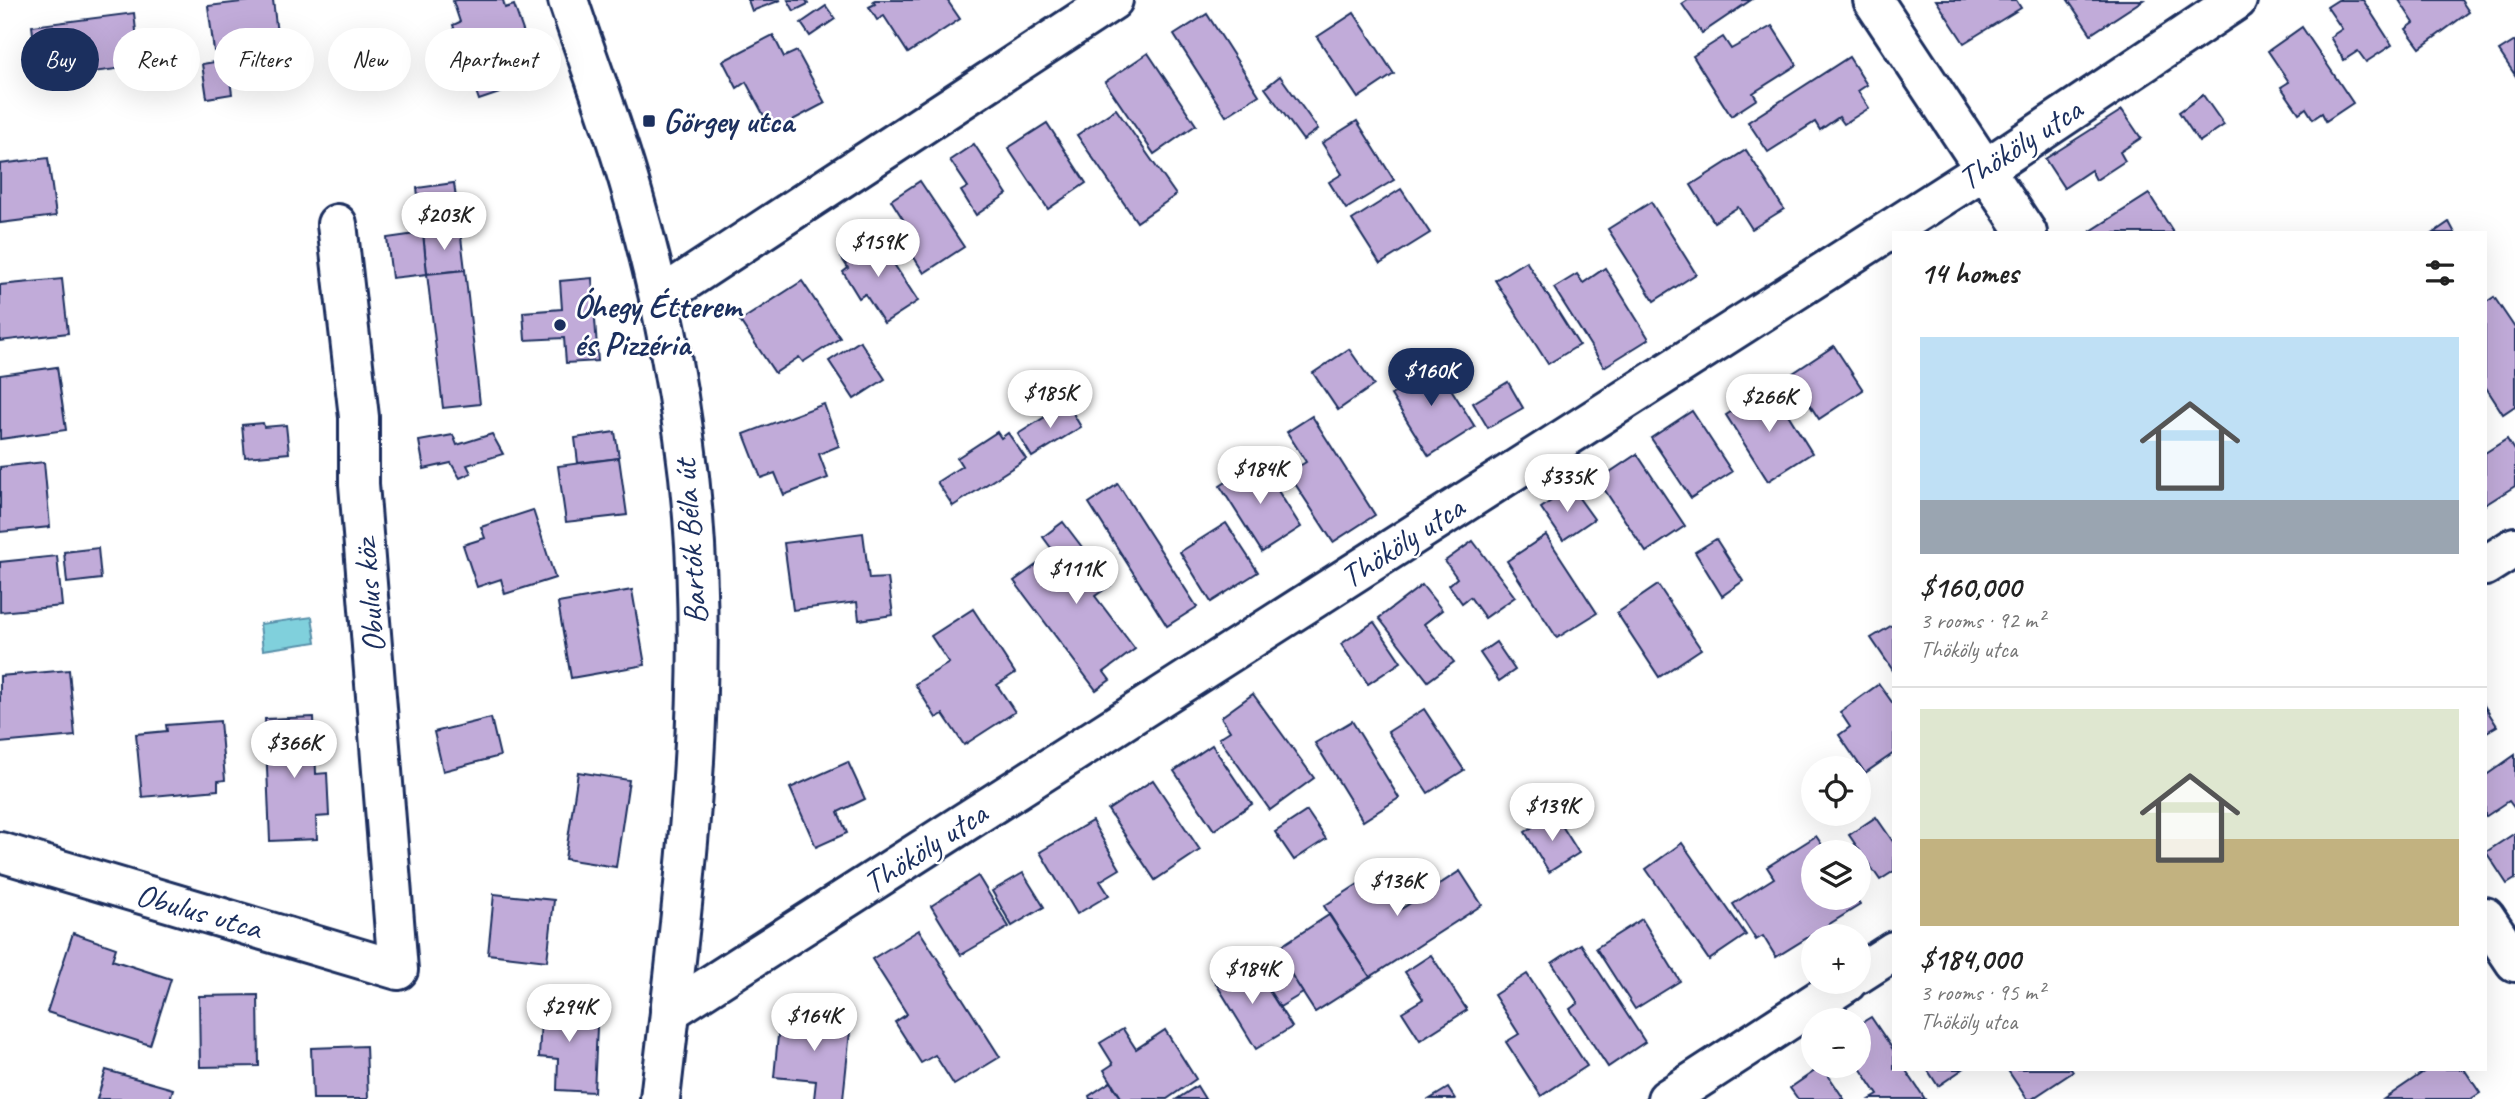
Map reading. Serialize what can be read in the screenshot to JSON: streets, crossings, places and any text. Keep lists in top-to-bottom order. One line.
{"streets":{"street":["Thököly utca","Bartók Béla út","Obulus köz","Obulus utca"]},"crossings":[["Thököly utca","Bartók Béla út"],["Obulus köz","Obulus utca"]],"places":{"transit":["Görgey utca"],"other":["Óhegy Étterem és Pizzéria"]},"page":{"chip":["Buy","Rent","Filters","New","Apartment"],"price":["$203K","$159K","$160K","$185K","$266K","$184K","$335K","$111K","$366K","$139K","$136K","$184K","$294K","$164K"],"heading":"14 homes","list":[{"name":"$160,000","note":"3 rooms · 92 m² · Thököly utca"},{"name":"$184,000","note":"3 rooms · 95 m² · Thököly utca"}],"map_buttons":["+","−"]}}
